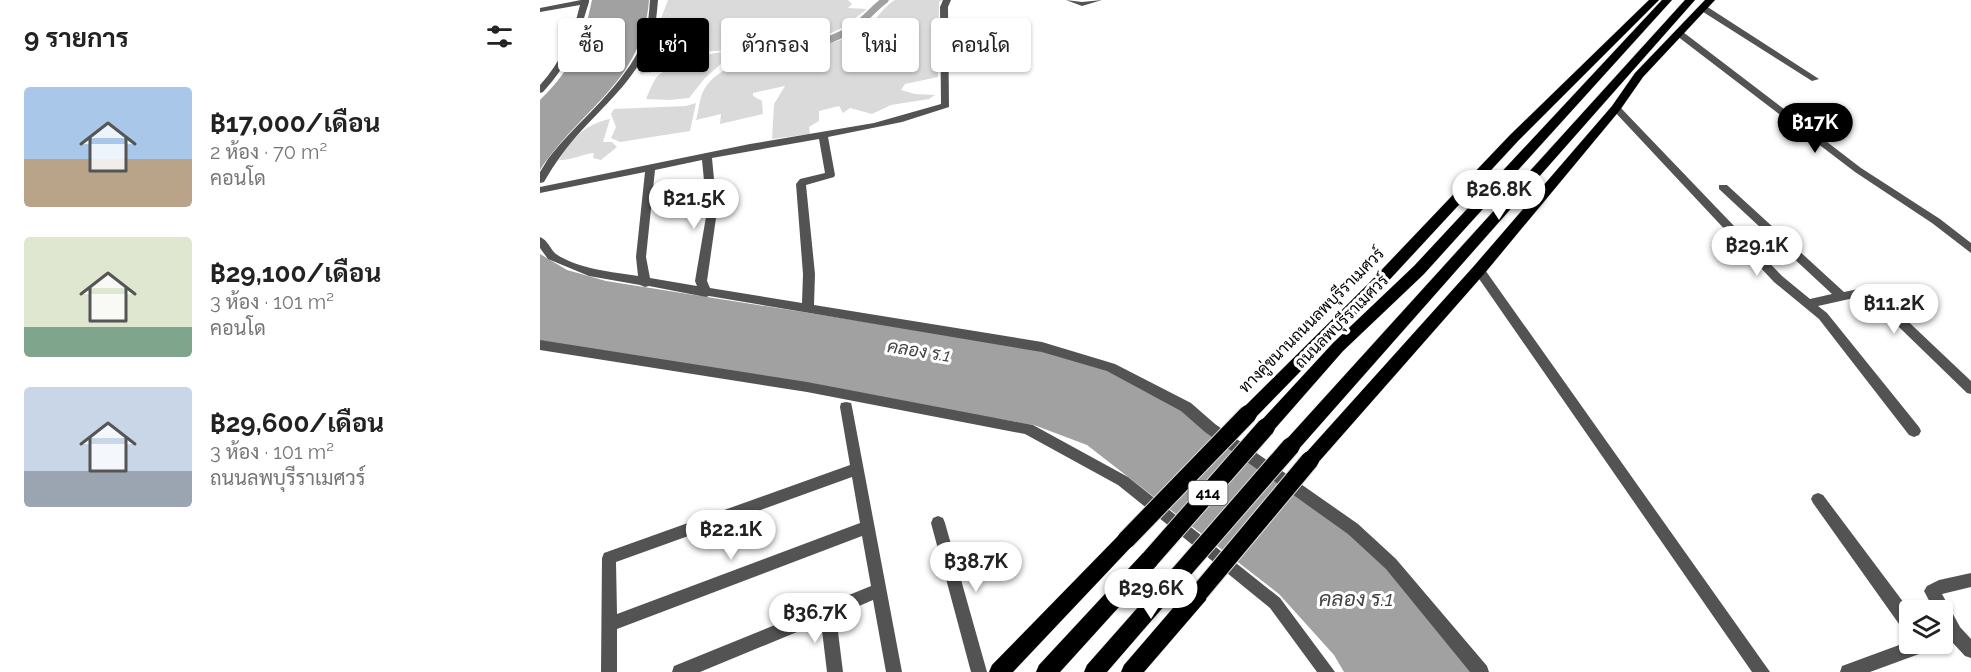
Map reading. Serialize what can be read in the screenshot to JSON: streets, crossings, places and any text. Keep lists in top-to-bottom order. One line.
{"streets":{"main road":["ทางคู่ขนานถนนลพบุรีราเมศวร์","ถนนลพบุรีราเมศวร์","414"]},"crossings":[["ทางคู่ขนานถนนลพบุรีราเมศวร์","ถนนลพบุรีราเมศวร์"]],"water":["คลอง ร.1"],"page":{"heading":"9 รายการ","chip":["ซื้อ","เช่า","ตัวกรอง","ใหม่","คอนโด"],"list":[{"name":"฿17,000/เดือน","note":"2 ห้อง · 70 m² · คอนโด"},{"name":"฿29,100/เดือน","note":"3 ห้อง · 101 m² · คอนโด"},{"name":"฿29,600/เดือน","note":"3 ห้อง · 101 m² · ถนนลพบุรีราเมศวร์"}],"price":["฿17K","฿26.8K","฿21.5K","฿29.1K","฿11.2K","฿22.1K","฿38.7K","฿29.6K","฿36.7K"]}}
